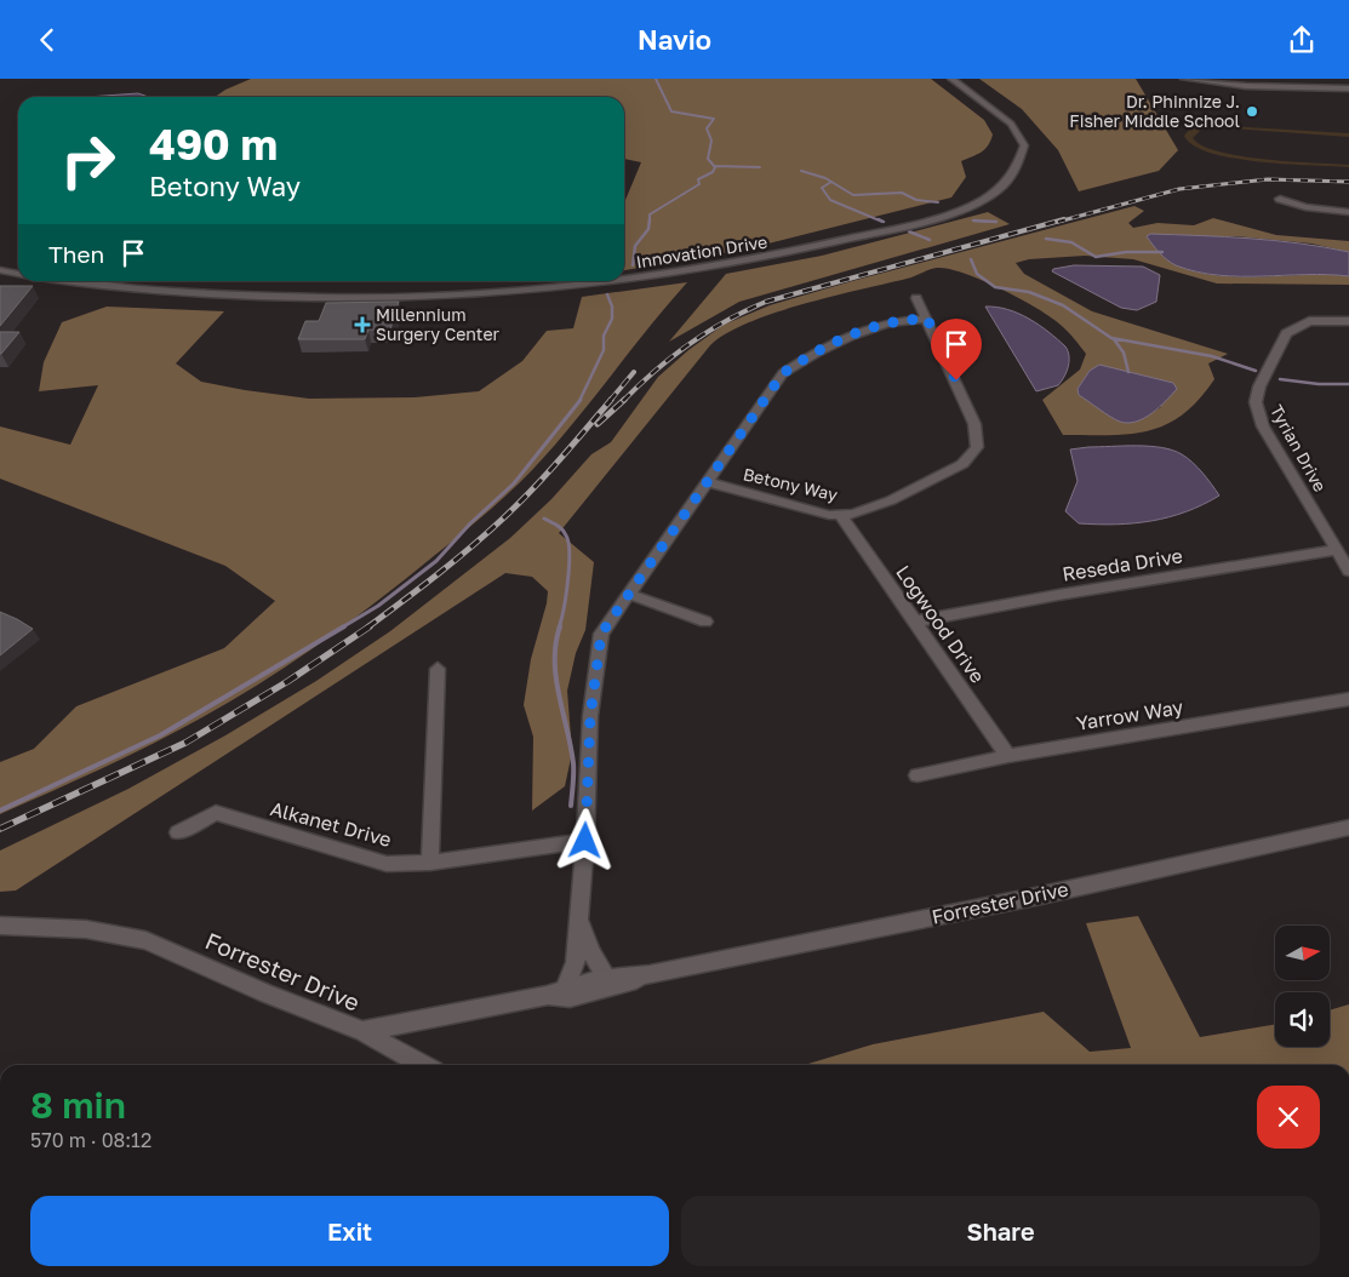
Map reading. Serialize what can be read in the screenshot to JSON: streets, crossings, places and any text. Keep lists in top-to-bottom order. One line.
{"streets":{"street":["Innovation Drive","Tyrian Drive","Betony Way","Reseda Drive","Logwood Drive","Yarrow Way","Alkanet Drive","Forrester Drive"]},"crossings":[["Tyrian Drive","Reseda Drive"],["Betony Way","Logwood Drive"],["Reseda Drive","Logwood Drive"],["Logwood Drive","Yarrow Way"]],"places":{"other":["Dr. Phinnize J. Fisher Middle School"],"health":["Millennium Surgery Center"]},"north":"right","page":{"header":"Navio","turn":["490 m","Betony Way"],"then":"Then","heading":["8 min","570 m · 08:12"],"buttons":["Exit","Share"]}}
